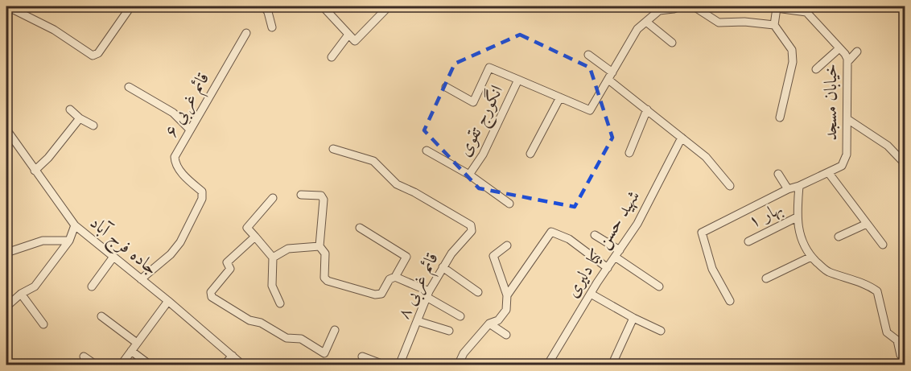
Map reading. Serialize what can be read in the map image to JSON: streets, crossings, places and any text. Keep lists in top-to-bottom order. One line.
{"streets":{"street":["خیابان مسجد","قائم غربی ۶","انگورج تقوی","بهار ۱","شهید حسن کیا دلیری","جاده فرج آباد","قائم غربی ۸"]},"crossings":[["قائم غربی ۶","جاده فرج آباد"]]}
